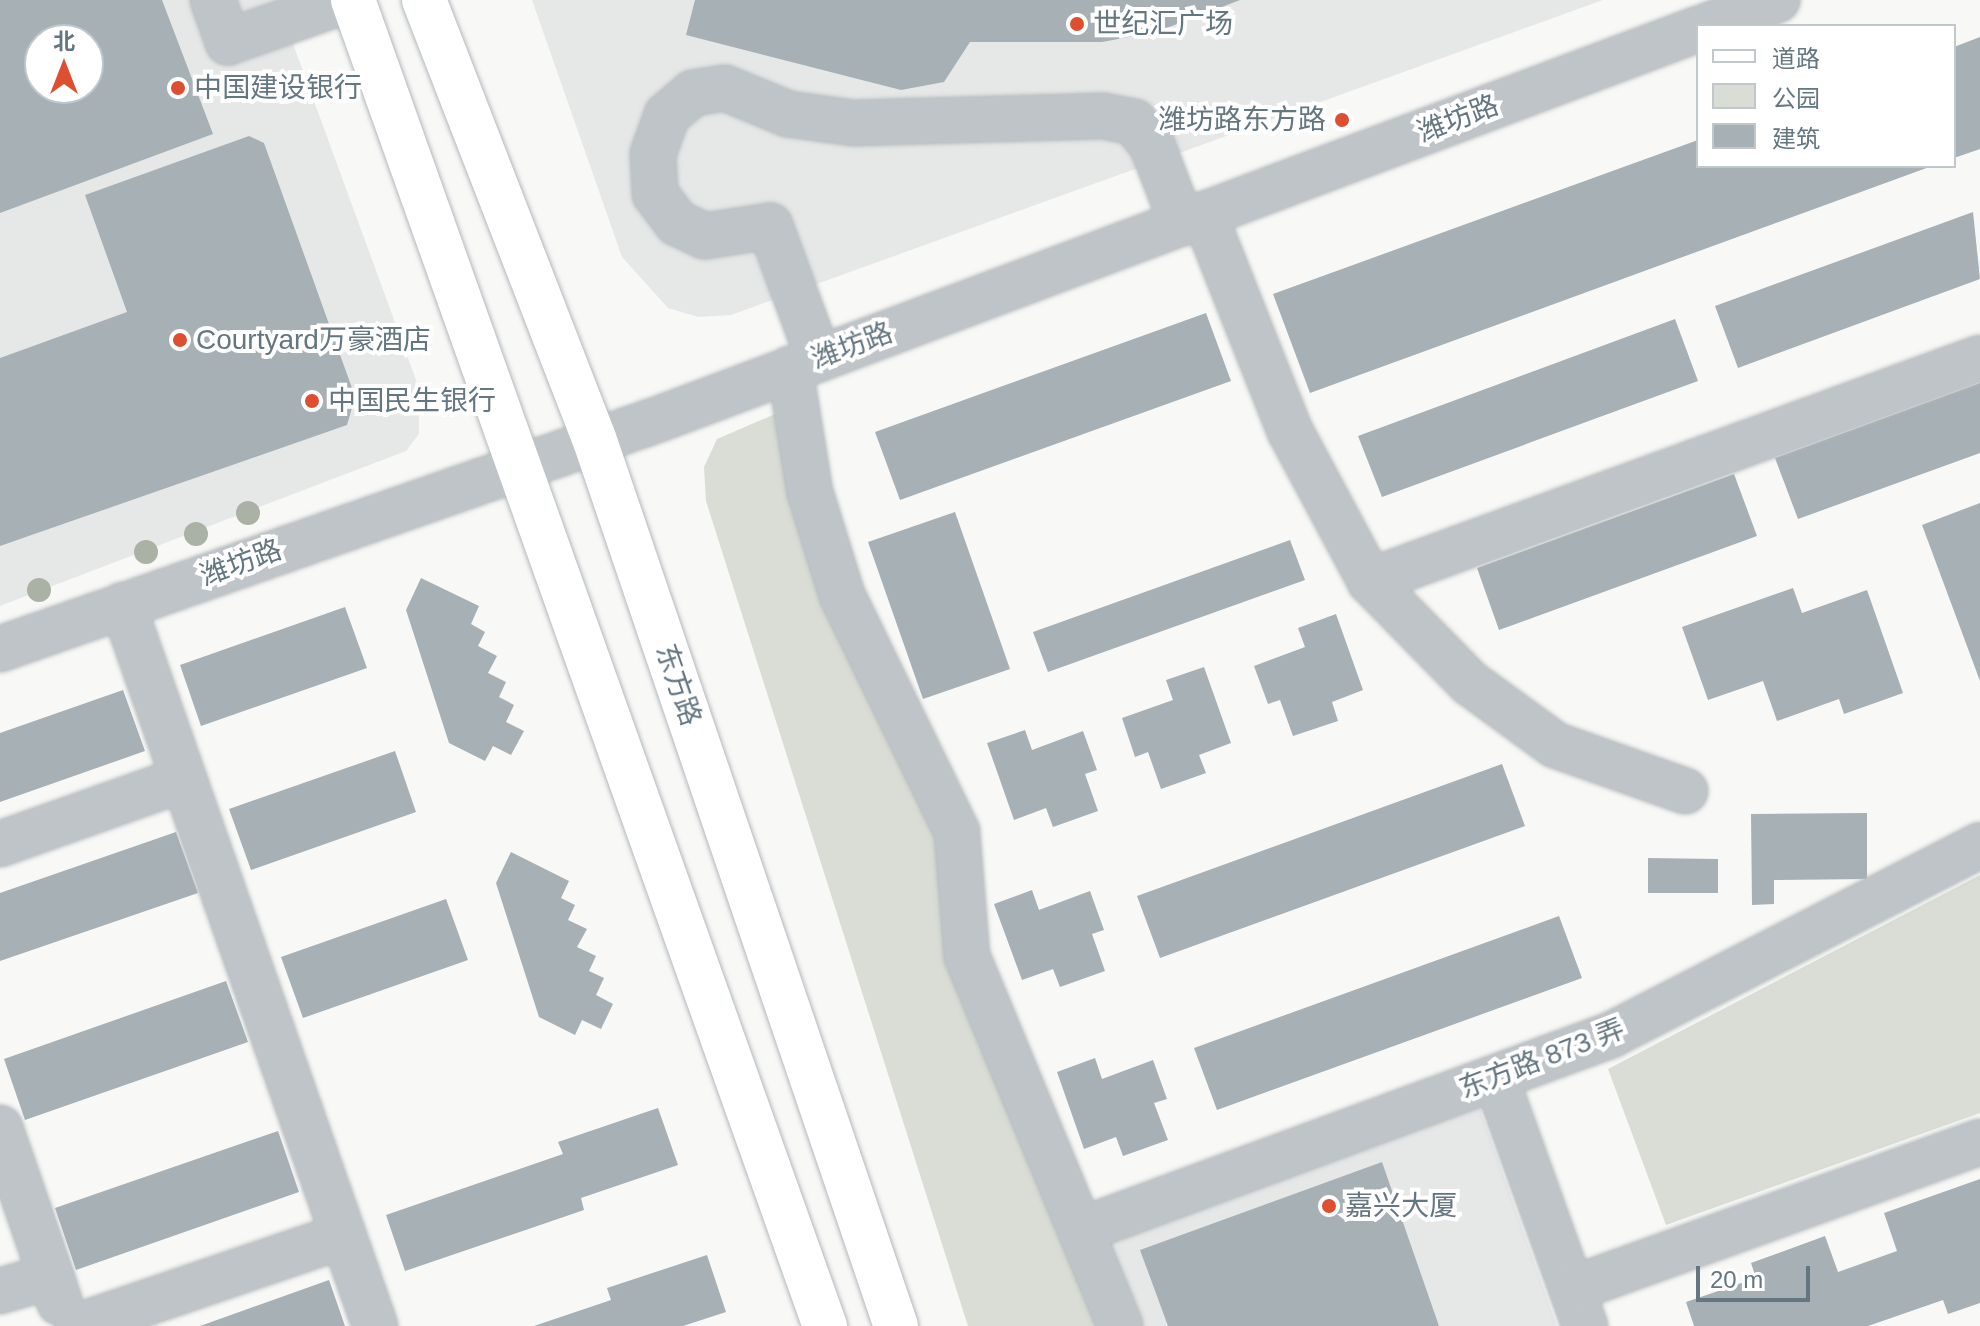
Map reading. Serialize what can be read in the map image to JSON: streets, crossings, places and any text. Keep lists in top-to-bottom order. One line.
{"streets":{"main road":["东方路"],"street":["潍坊路","东方路 873 弄"]},"crossings":[["潍坊路","东方路"]],"places":["世纪汇广场","中国建设银行","潍坊路东方路","Courtyard万豪酒店","中国民生银行","嘉兴大厦"],"legend":["道路","公园","建筑"],"scale_bar":"20 m","north":"top"}
